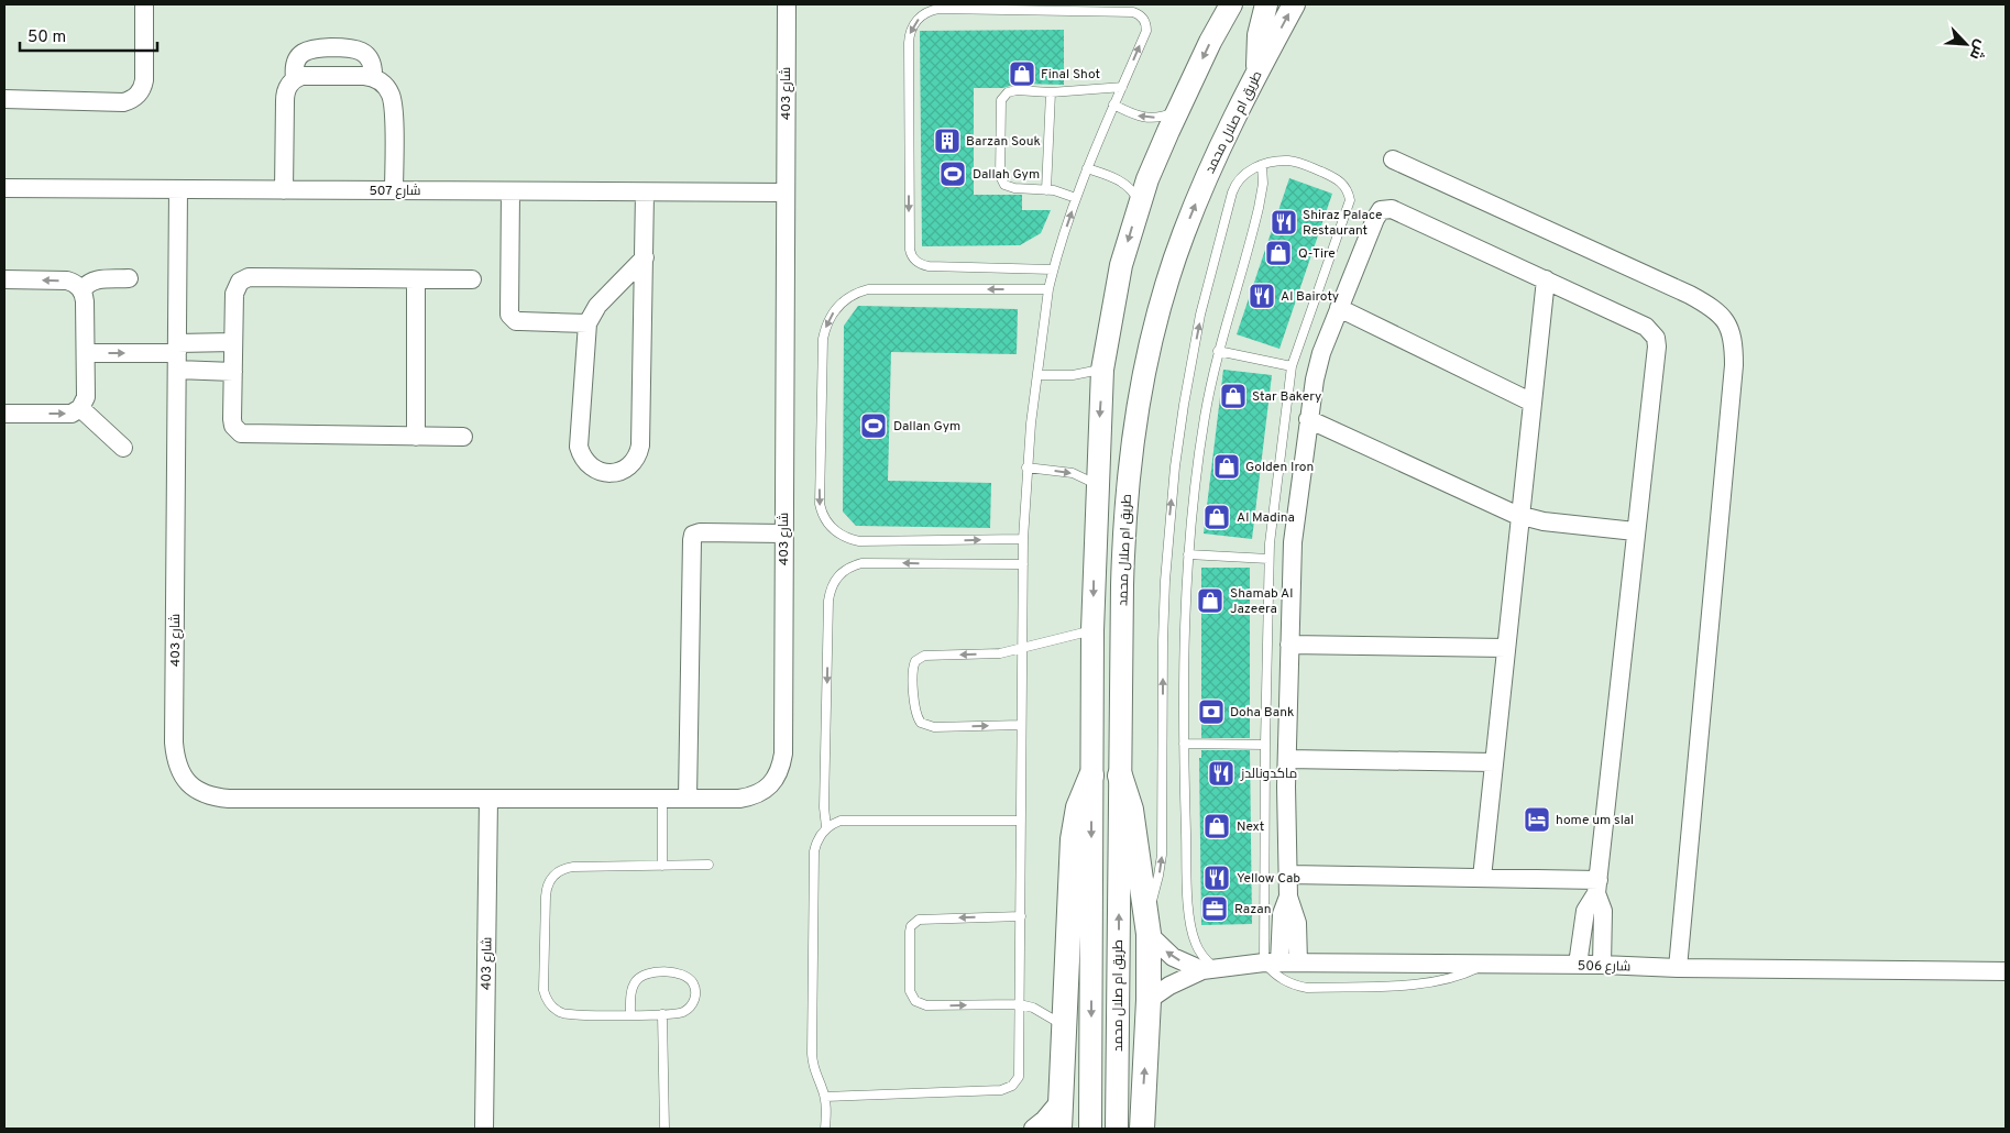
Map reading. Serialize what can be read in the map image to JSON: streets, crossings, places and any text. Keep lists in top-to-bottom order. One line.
{"streets":{"street":["شارع 403","طريق ام صلال محمد","شارع 507","شارع 506"]},"crossings":[["شارع 403","شارع 507"]],"places":{"shop":["Final Shot","Q-Tire","Star Bakery","Golden Iron","Al Madina","Shamab Al Jazeera","Next"],"building":["Barzan Souk"],"sports":["Dallah Gym","Dallan Gym"],"restaurant":["Shiraz Palace Restaurant","Al Bairoty","ماكدونالدز","Yellow Cab"],"bank":["Doha Bank"],"hotel":["home um slal"],"office":["Razan"]},"scale_bar":"50 m","north":"bottom right"}
